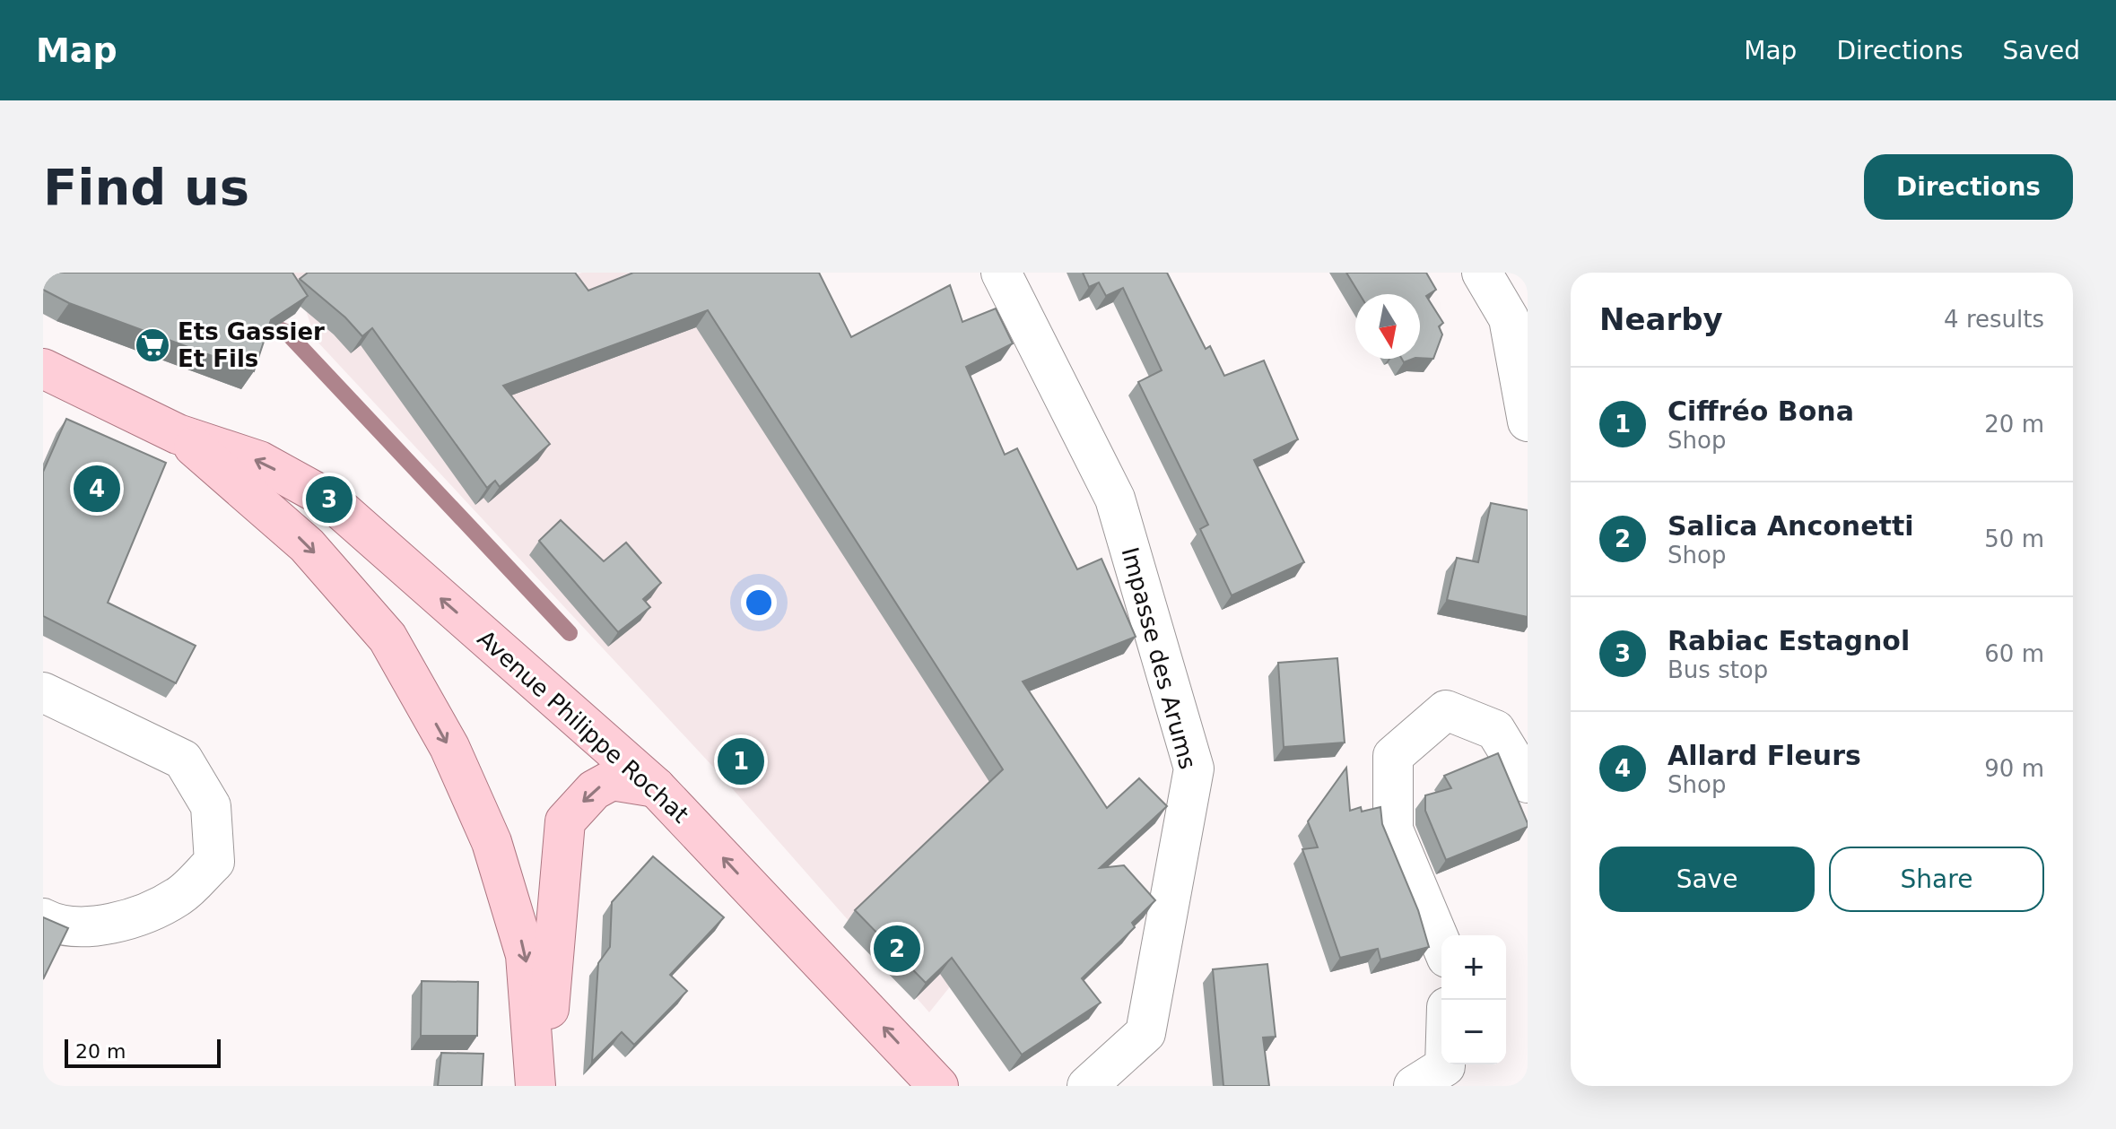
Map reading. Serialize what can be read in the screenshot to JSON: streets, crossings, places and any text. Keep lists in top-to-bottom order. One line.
{"streets":{"main road":["Avenue Philippe Rochat"],"street":["Impasse des Arums"]},"places":{"supermarket":["Ets Gassier Et Fils"]},"scale_bar":"20 m","north":"bottom","page":{"header":"Map","nav":["Map","Directions","Saved"],"buttons":["Directions",["Save","Share"]],"title":"Find us","heading":["Nearby","4 results"],"list":[{"mark":"1","name":"Ciffréo Bona","note":"Shop","value":"20 m"},{"mark":"2","name":"Salica Anconetti","note":"Shop","value":"50 m"},{"mark":"3","name":"Rabiac Estagnol","note":"Bus stop","value":"60 m"},{"mark":"4","name":"Allard Fleurs","note":"Shop","value":"90 m"}],"pins":["4","3","1","2"],"map_buttons":["+","−"],"scale":"20 m"}}
